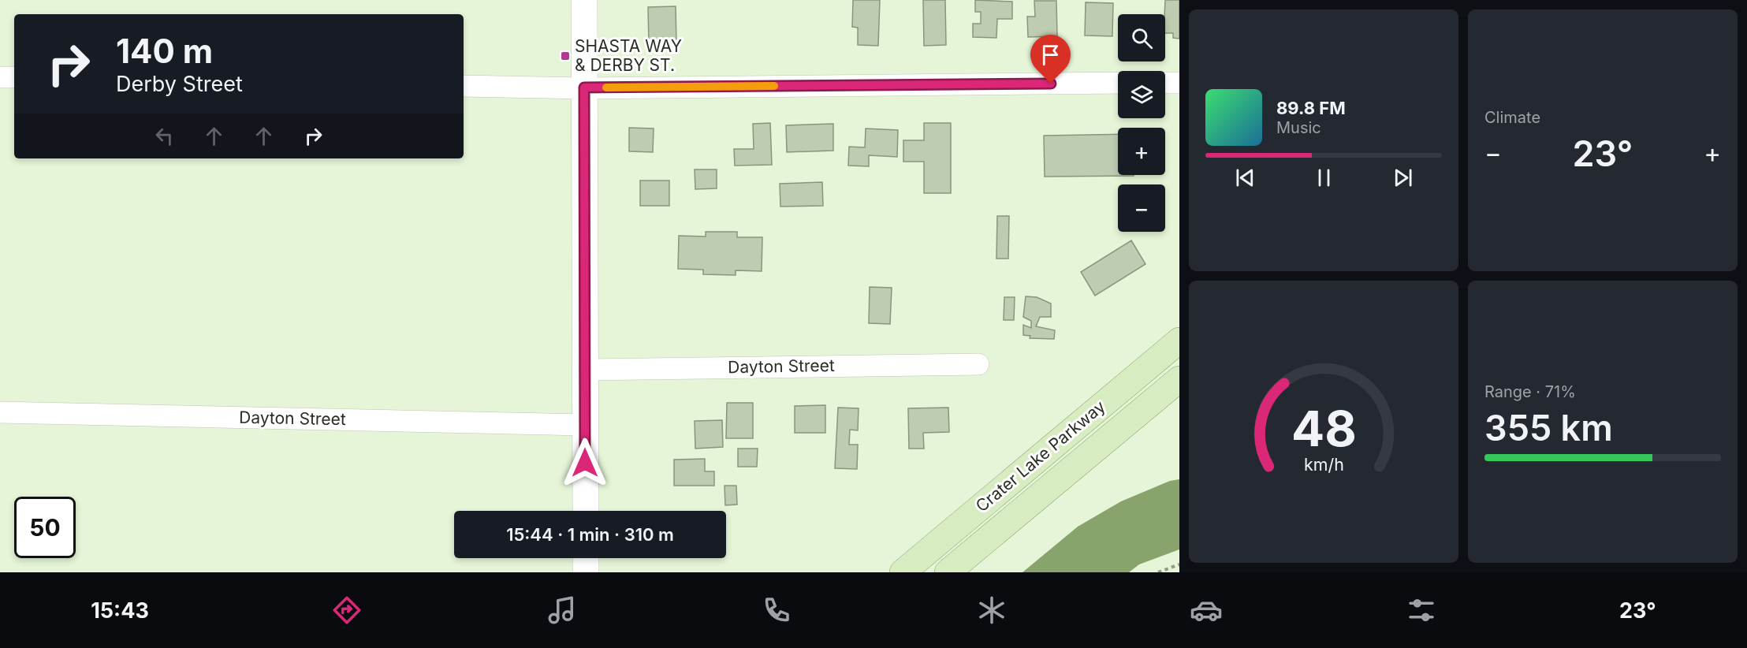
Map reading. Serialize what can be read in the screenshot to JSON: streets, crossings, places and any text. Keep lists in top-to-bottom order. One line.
{"streets":{"main road":["Crater Lake Parkway"],"street":["Dayton Street"]},"places":{"transit":["SHASTA WAY & DERBY ST."]},"page":{"tile":["Climate",["Range · 71%","355 km"]],"map_buttons":["+","−"],"turn":["140 m","Derby Street"],"song":["89.8 FM","Music"],"heat":["−","23°","+"],"limit":"50","trip":"15:44 · 1 min · 310 m","tabs":["15:43","23°"],"gauge":["48","km/h"]}}
